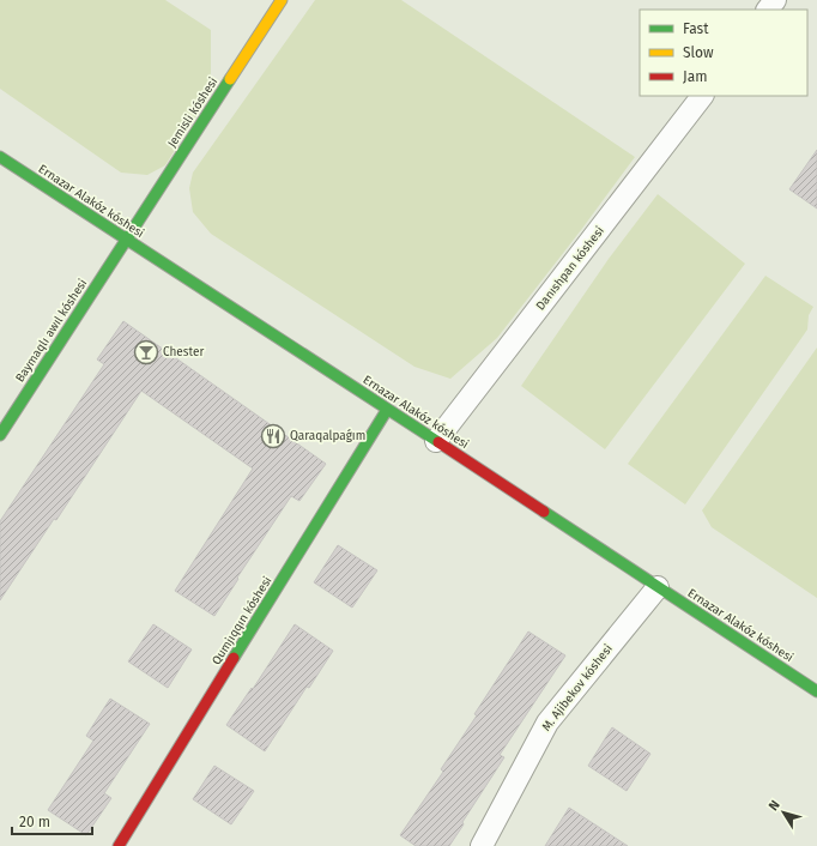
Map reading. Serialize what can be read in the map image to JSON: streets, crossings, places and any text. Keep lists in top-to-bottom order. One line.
{"streets":{"street":["Jemisli kóshesi","Ernazar Alakóz kóshesi","Danıshpan kóshesi","Baymaqlı awıl kóshesi","Qumjıqqın kóshesi","M. Ajibekov kóshesi"]},"crossings":[["Jemisli kóshesi","Ernazar Alakóz kóshesi"],["Jemisli kóshesi","Baymaqlı awıl kóshesi"],["Ernazar Alakóz kóshesi","Danıshpan kóshesi"],["Ernazar Alakóz kóshesi","Baymaqlı awıl kóshesi"],["Ernazar Alakóz kóshesi","Qumjıqqın kóshesi"],["Ernazar Alakóz kóshesi","M. Ajibekov kóshesi"]],"places":{"bar":["Chester"],"restaurant":["Qaraqalpaǵım"]},"legend":["Fast","Slow","Jam"],"scale_bar":"20 m","north":"top left"}
